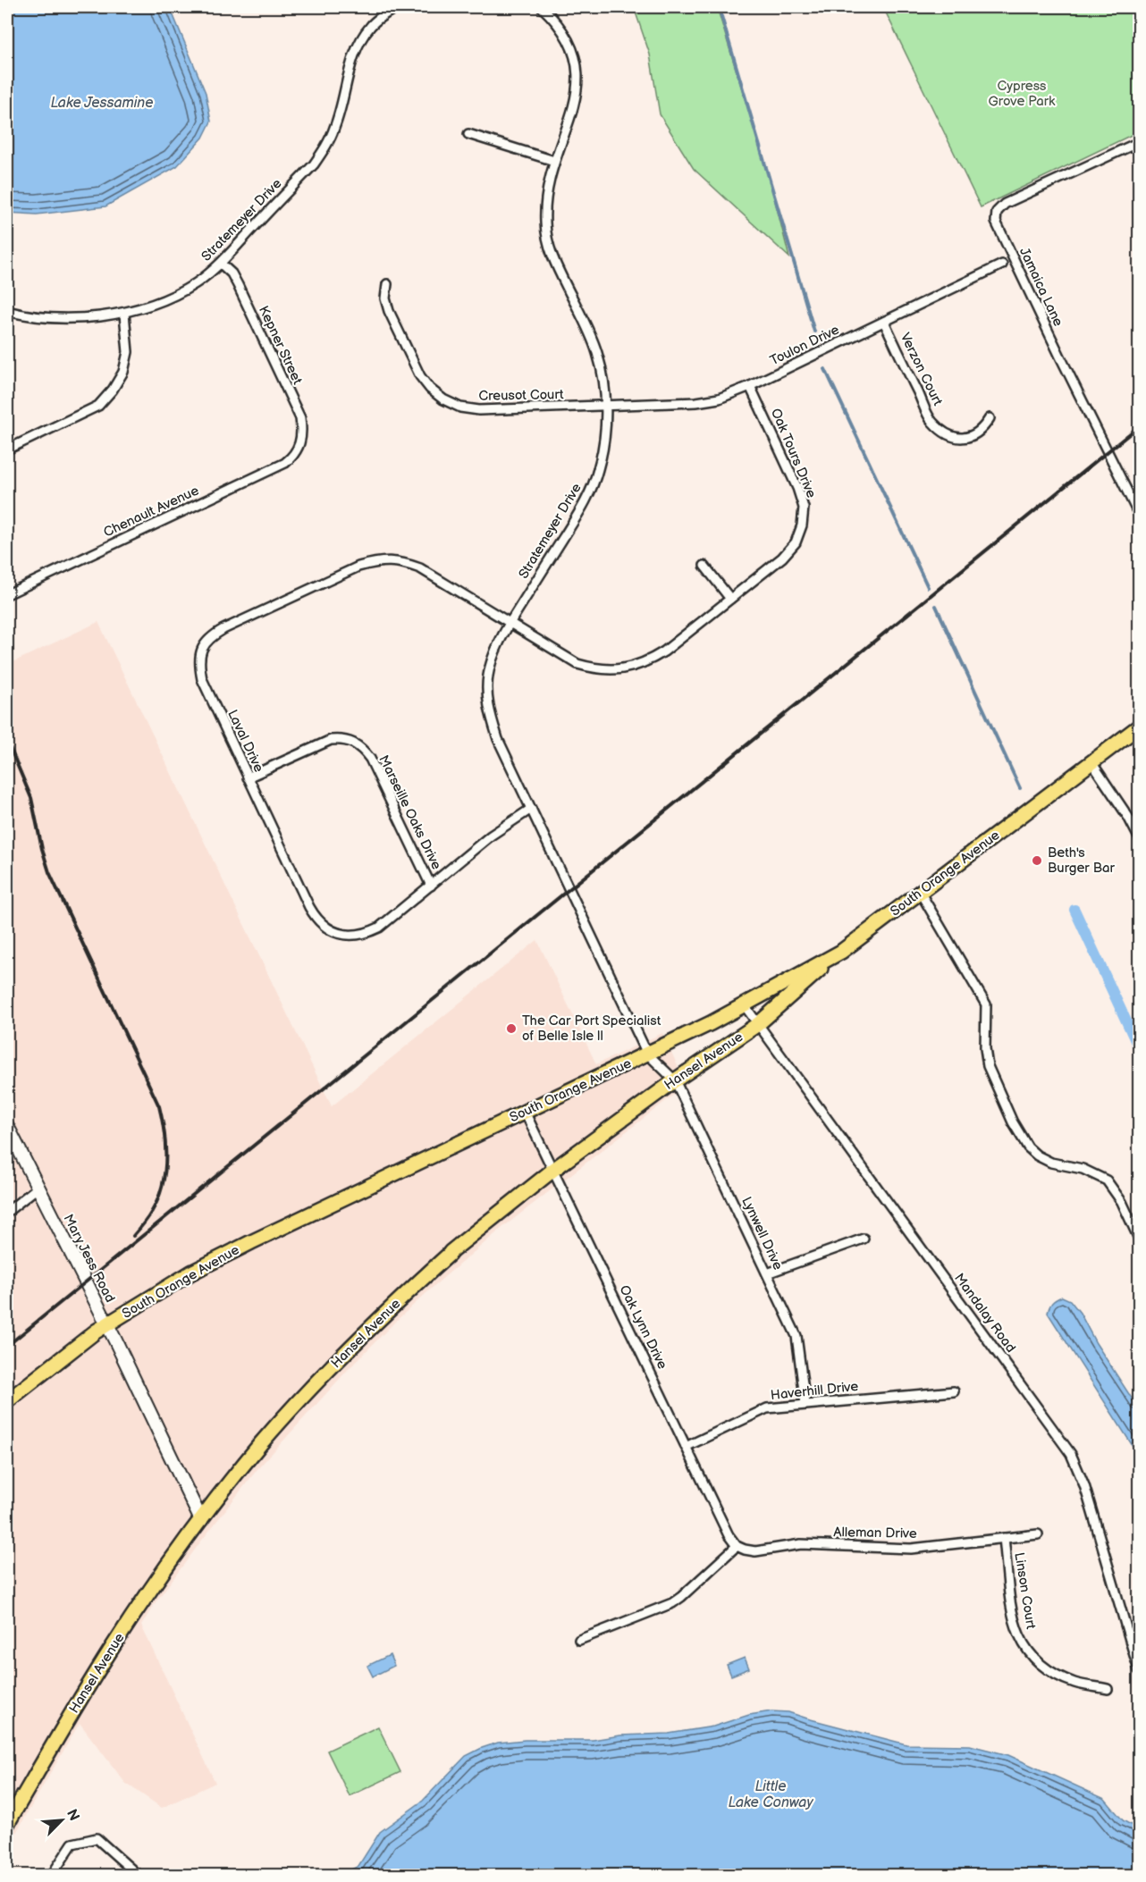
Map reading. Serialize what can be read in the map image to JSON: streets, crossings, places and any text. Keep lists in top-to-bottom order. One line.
{"streets":{"main road":["South Orange Avenue","Hansel Avenue"],"street":["Stratemeyer Drive","Jamaica Lane","Kepner Street","Toulon Drive","Verzon Court","Creusot Court","Oak Tours Drive","Chenault Avenue","Laval Drive","Marseille Oaks Drive","Lynwell Drive","Mary Jess Road","Mandalay Road","Oak Lynn Drive","Haverhill Drive","Alleman Drive","Linson Court"]},"crossings":[["Stratemeyer Drive","Kepner Street"],["Stratemeyer Drive","Toulon Drive"],["Stratemeyer Drive","Creusot Court"],["Stratemeyer Drive","Oak Tours Drive"],["Stratemeyer Drive","Laval Drive"],["Stratemeyer Drive","South Orange Avenue"],["Kepner Street","Chenault Avenue"],["Toulon Drive","Verzon Court"],["Toulon Drive","Creusot Court"],["Toulon Drive","Oak Tours Drive"],["Oak Tours Drive","Laval Drive"],["Laval Drive","Marseille Oaks Drive"],["South Orange Avenue","Hansel Avenue"],["South Orange Avenue","Mary Jess Road"],["South Orange Avenue","Mandalay Road"],["South Orange Avenue","Oak Lynn Drive"],["Hansel Avenue","Lynwell Drive"],["Hansel Avenue","Mary Jess Road"],["Hansel Avenue","Mandalay Road"],["Hansel Avenue","Oak Lynn Drive"],["Lynwell Drive","Haverhill Drive"],["Oak Lynn Drive","Haverhill Drive"],["Oak Lynn Drive","Alleman Drive"],["Alleman Drive","Linson Court"]],"water":["Lake Jessamine","Little Lake Conway"],"parks":["Cypress Grove Park"],"places":["Beth's Burger Bar","The Car Port Specialist of Belle Isle ll"],"north":"top right"}
